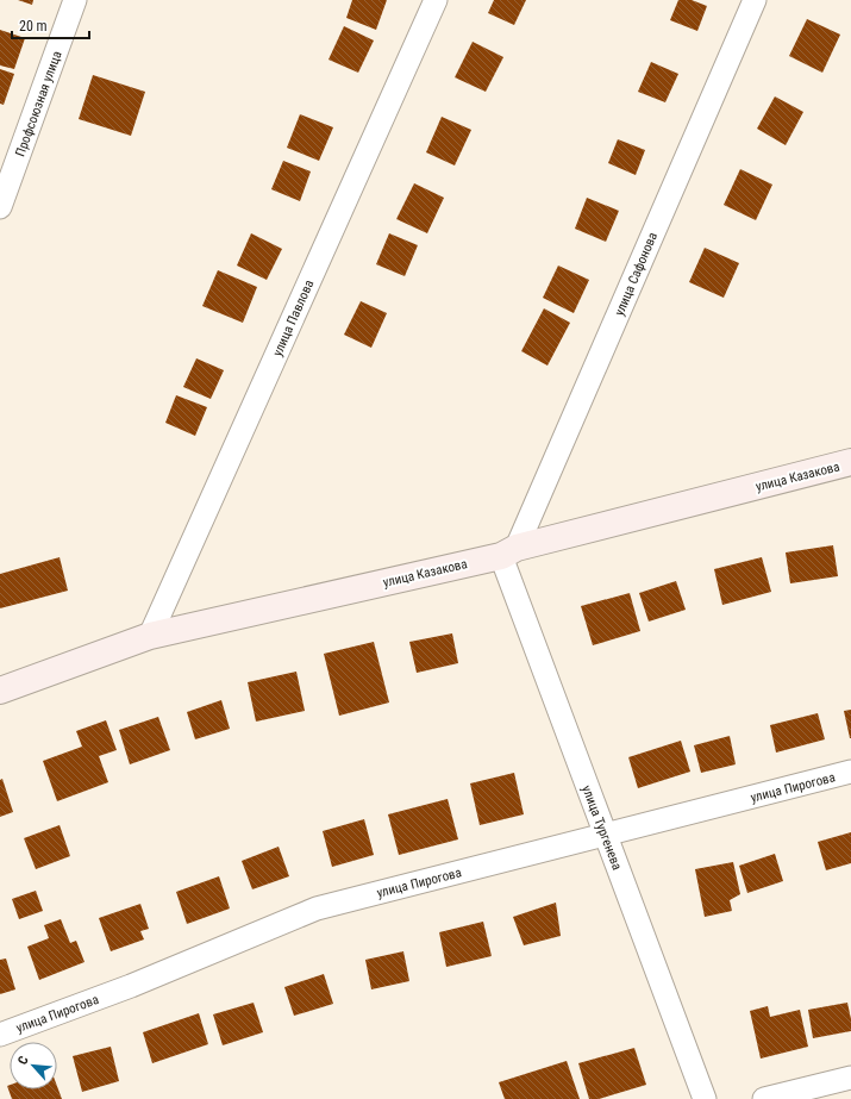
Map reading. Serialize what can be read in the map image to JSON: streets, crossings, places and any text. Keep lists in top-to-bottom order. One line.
{"streets":{"main road":["улица Казакова"],"street":["Профсоюзная улица","улица Сафонова","улица Павлова","улица Пирогова","улица Тургенева"]},"crossings":[["улица Сафонова","улица Казакова"],["улица Сафонова","улица Тургенева"],["улица Павлова","улица Казакова"],["улица Казакова","улица Тургенева"],["улица Пирогова","улица Тургенева"]],"scale_bar":"20 m","north":"top left"}
